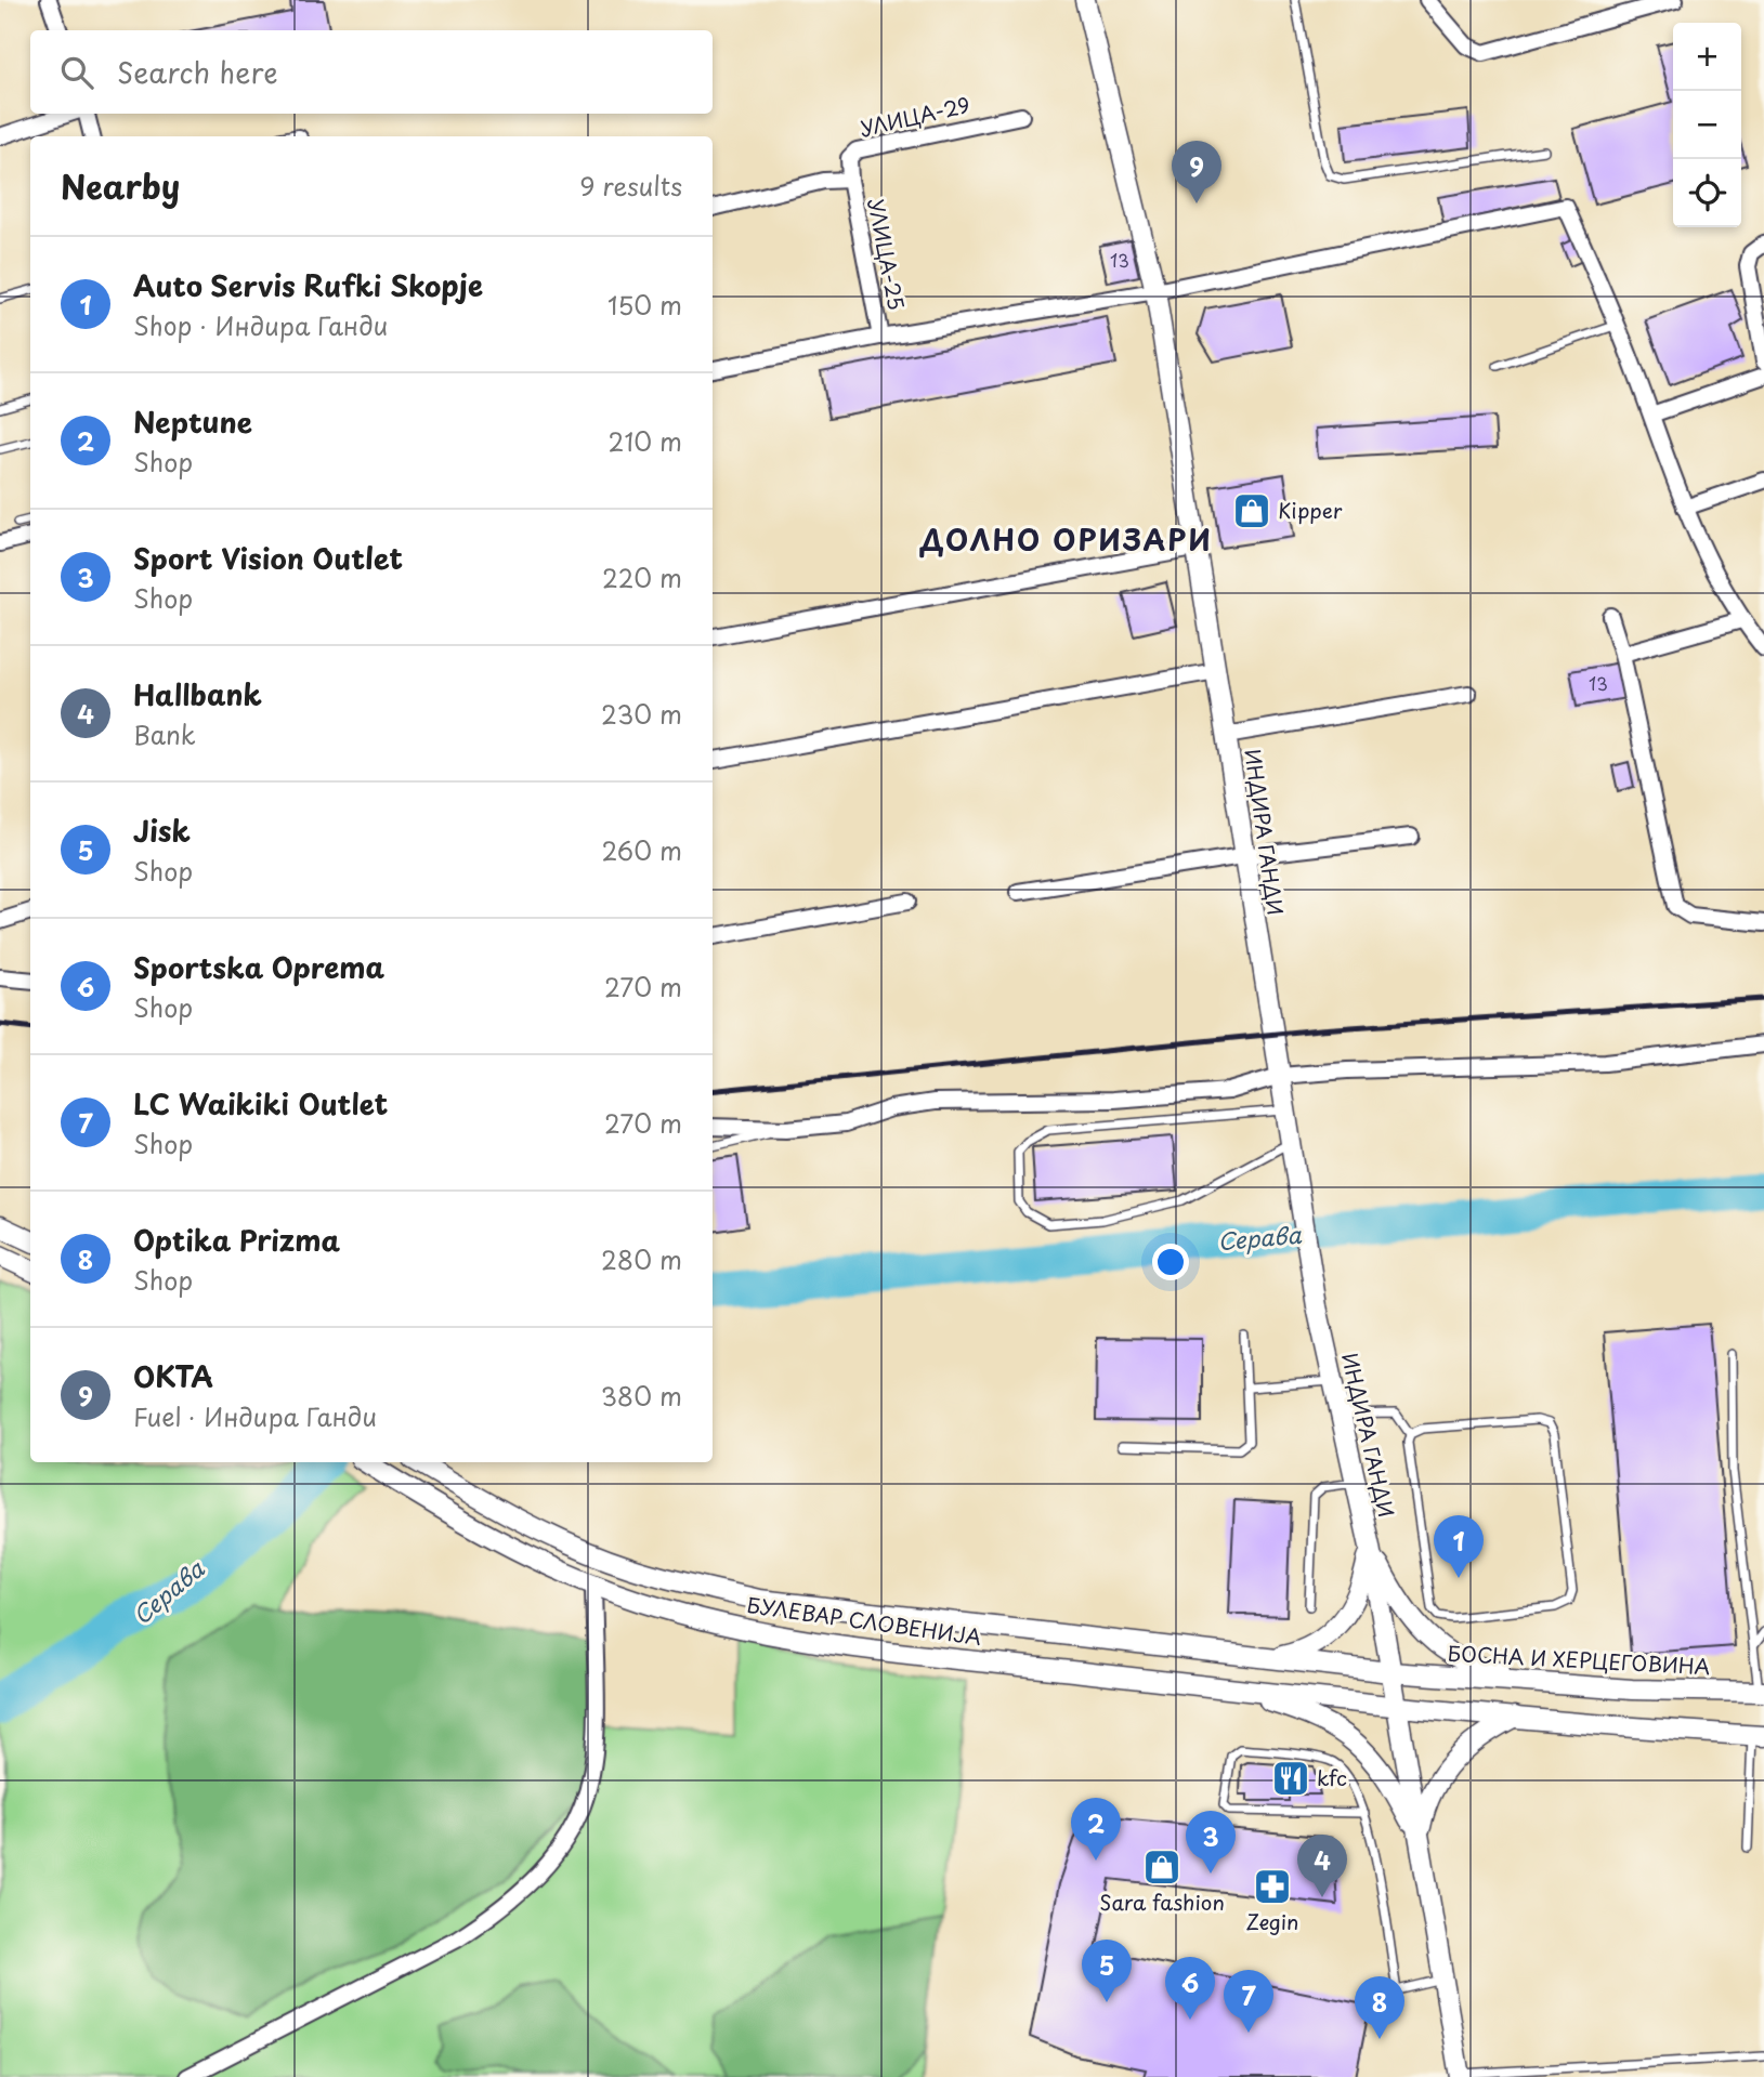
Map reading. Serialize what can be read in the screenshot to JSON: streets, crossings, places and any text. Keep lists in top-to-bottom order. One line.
{"streets":{"street":["УЛИЦА-29","УЛИЦА-25","ИНДИРА ГАНДИ","БУЛЕВАР СЛОВЕНИЈА","БОСНА И ХЕРЦЕГОВИНА"]},"crossings":[["УЛИЦА-29","УЛИЦА-25"],["ИНДИРА ГАНДИ","БУЛЕВАР СЛОВЕНИЈА"],["ИНДИРА ГАНДИ","БОСНА И ХЕРЦЕГОВИНА"],["БУЛЕВАР СЛОВЕНИЈА","БОСНА И ХЕРЦЕГОВИНА"]],"districts":["ДОЛНО ОРИЗАРИ"],"water":["Серава"],"places":{"shop":["Kipper","Sara fashion"],"restaurant":["kfc"],"pharmacy":["Zegin"]},"house_numbers":["13","13"],"page":{"map_buttons":["+","−"],"search":"Search here","heading":["Nearby","9 results"],"pins":["9","1","2","3","4","5","6","7","8"],"list":[{"mark":"1","name":"Auto Servis Rufki Skopje","note":"Shop · Индира Ганди","value":"150 m"},{"mark":"2","name":"Neptune","note":"Shop","value":"210 m"},{"mark":"3","name":"Sport Vision Outlet","note":"Shop","value":"220 m"},{"mark":"4","name":"Hallbank","note":"Bank","value":"230 m"},{"mark":"5","name":"Jisk","note":"Shop","value":"260 m"},{"mark":"6","name":"Sportska Oprema","note":"Shop","value":"270 m"},{"mark":"7","name":"LC Waikiki Outlet","note":"Shop","value":"270 m"},{"mark":"8","name":"Optika Prizma","note":"Shop","value":"280 m"},{"mark":"9","name":"ОКТА","note":"Fuel · Индира Ганди","value":"380 m"}]}}
